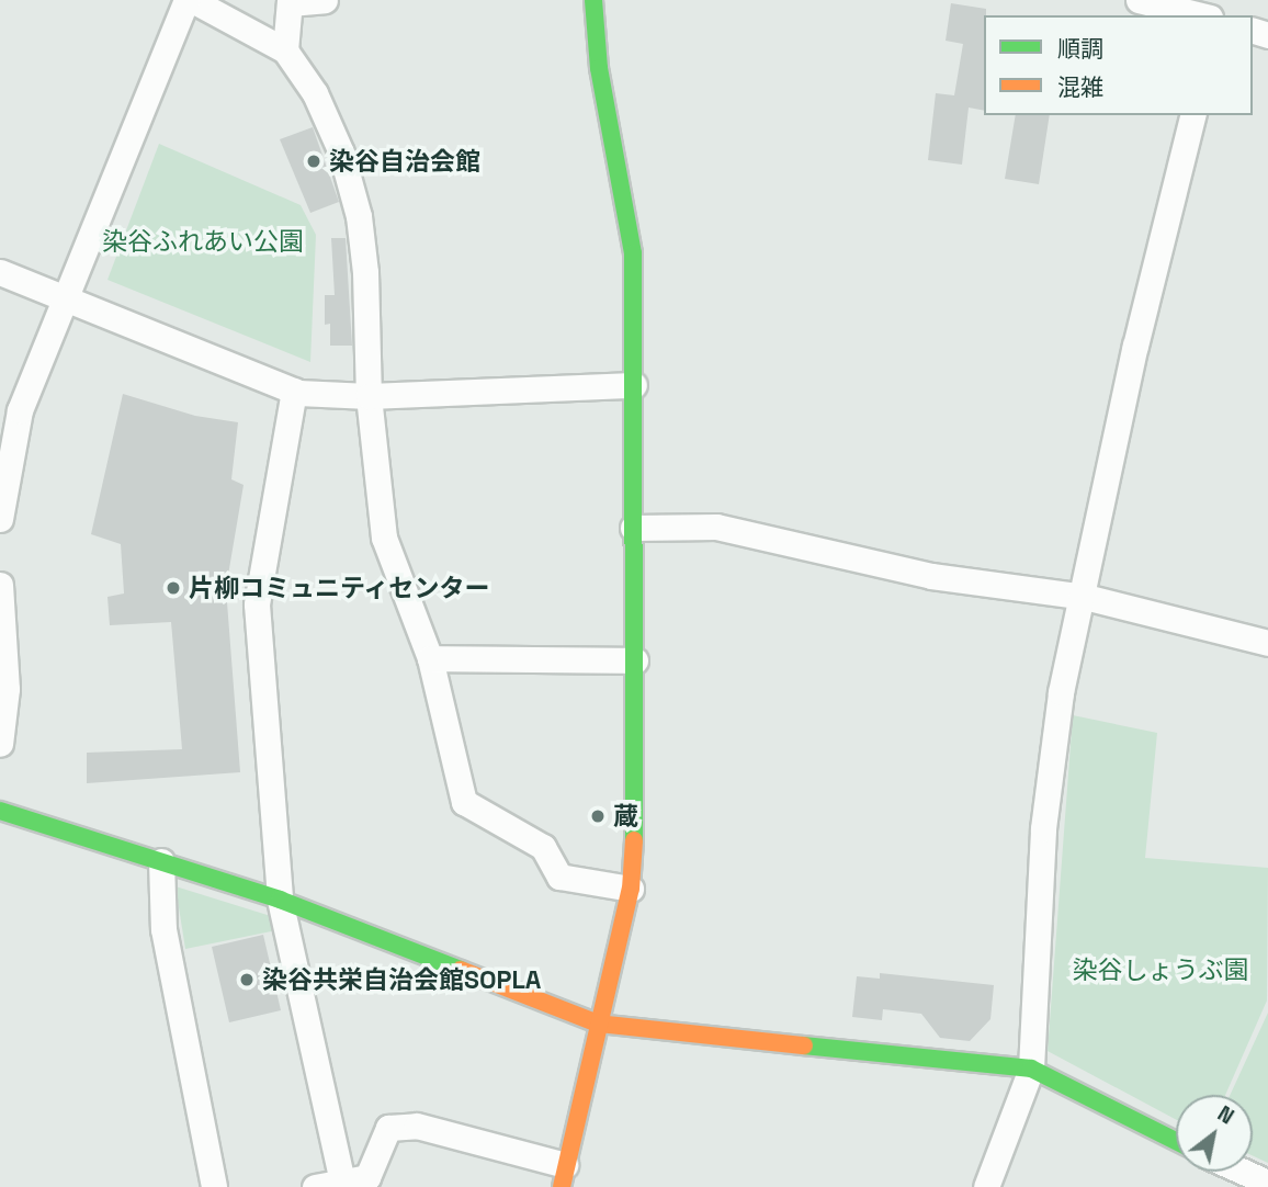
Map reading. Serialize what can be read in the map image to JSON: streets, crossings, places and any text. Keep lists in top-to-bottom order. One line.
{"parks":["染谷ふれあい公園","染谷しょうぶ園"],"places":["染谷自治会館","片柳コミュニティセンター","蔵","染谷共栄自治会館SOPLA"],"legend":["順調","混雑"],"north":"top right"}
